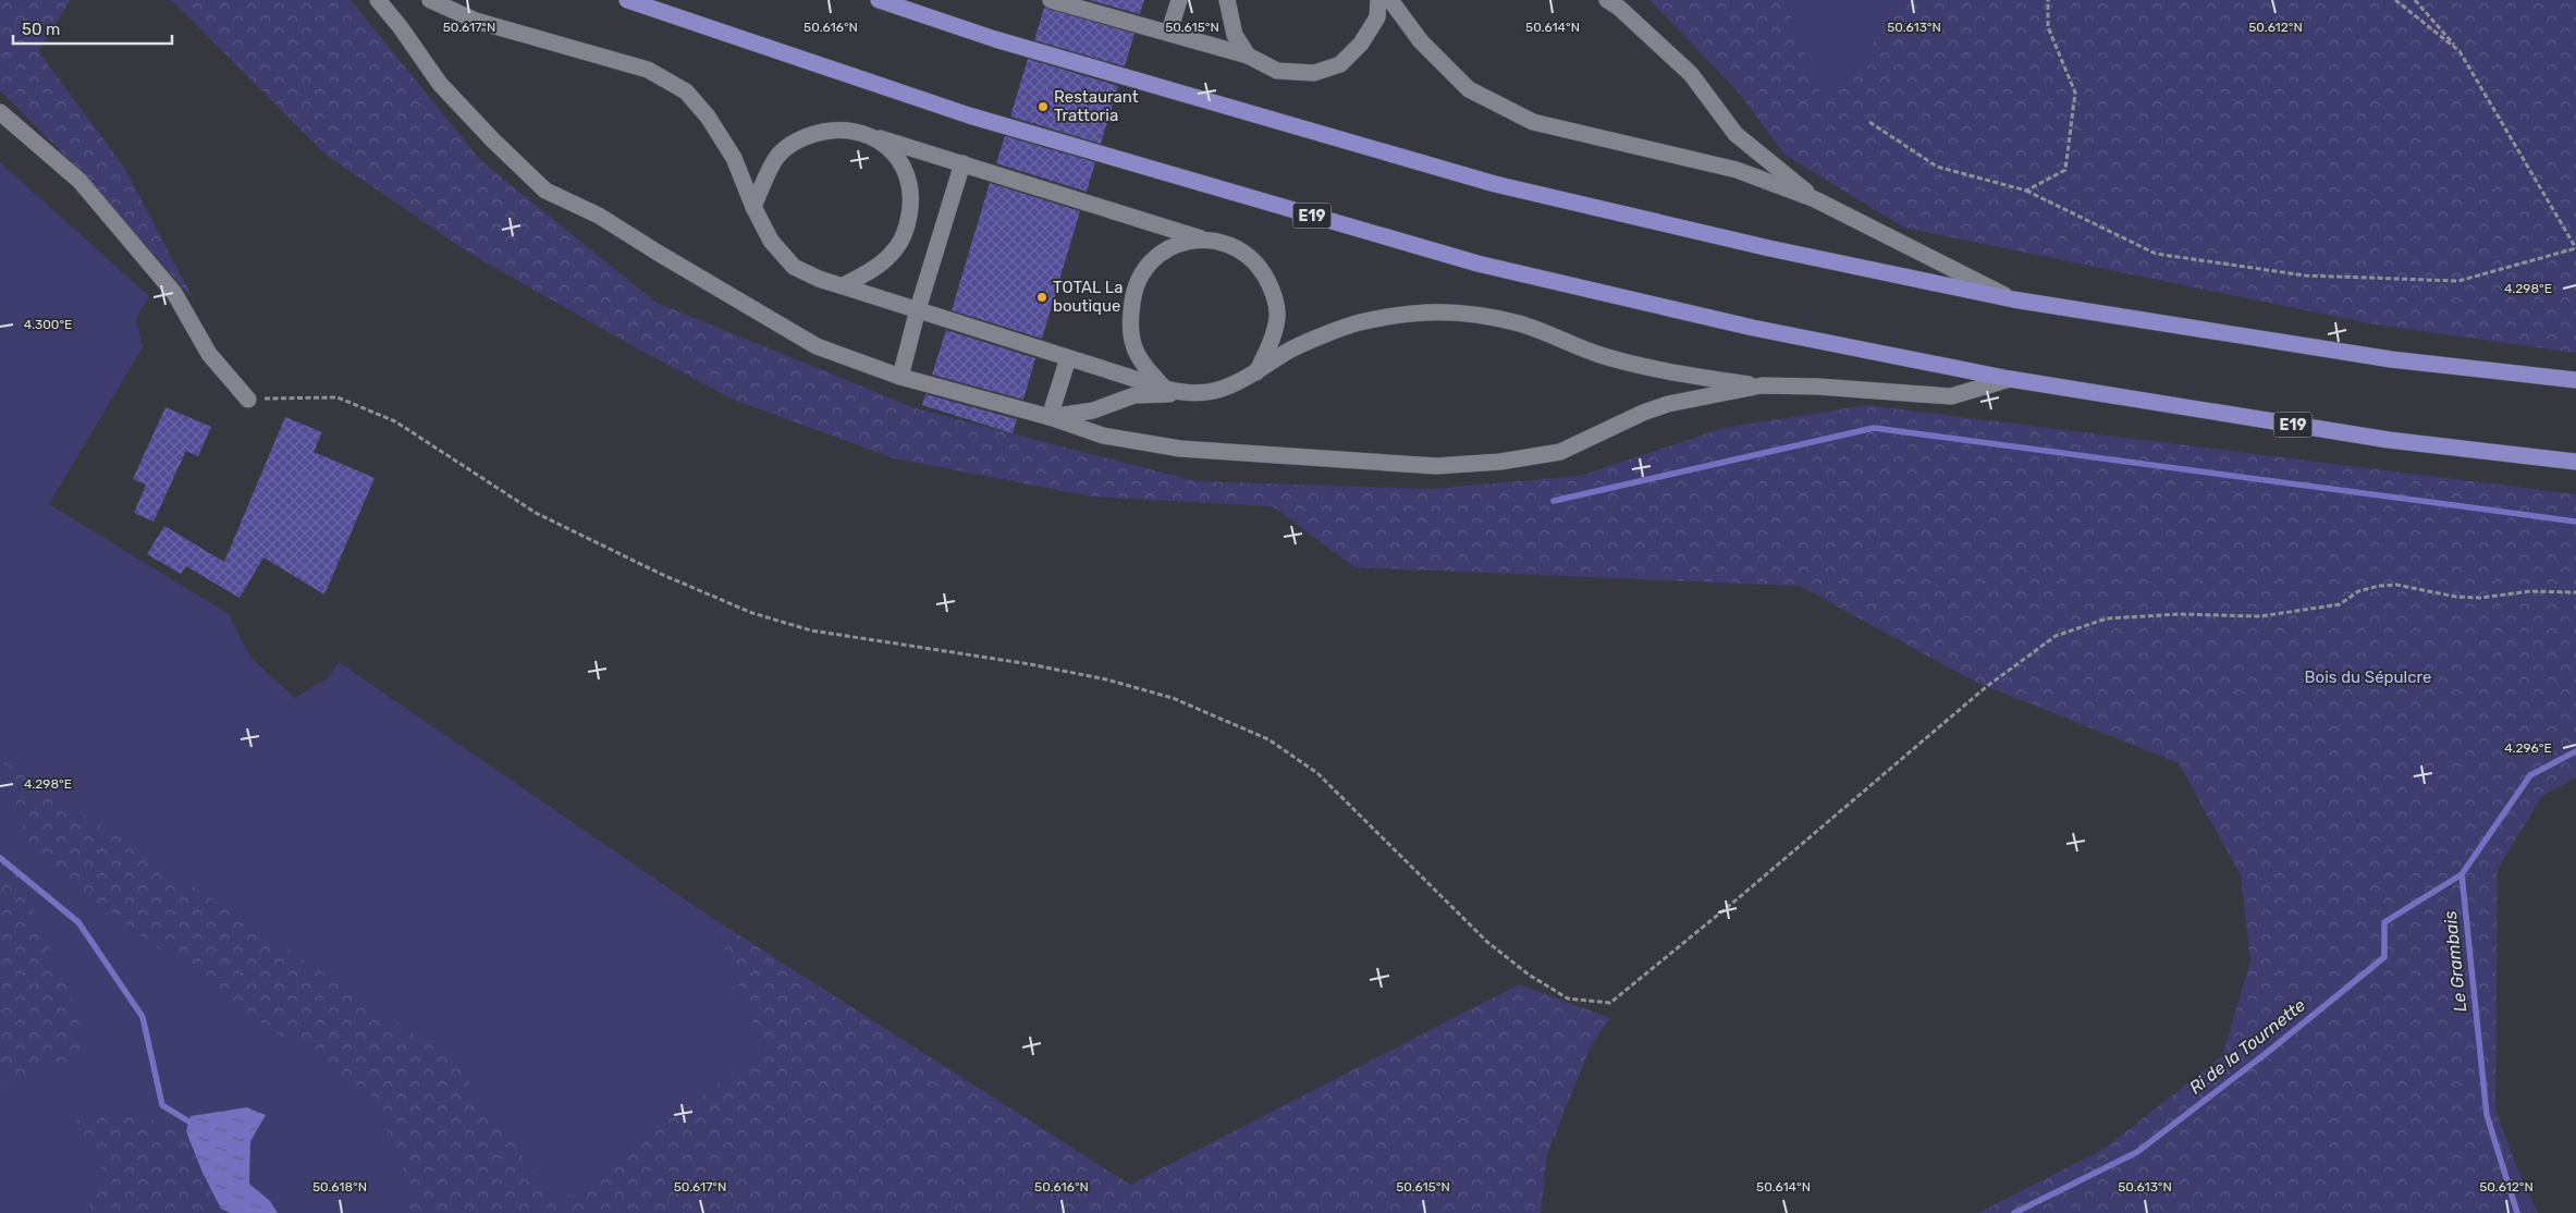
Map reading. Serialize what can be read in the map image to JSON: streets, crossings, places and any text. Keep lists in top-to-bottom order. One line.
{"streets":{"highway":["E19"]},"water":["Le Grambais","Ri de la Tournette"],"parks":["Bois du Sépulcre"],"places":["Restaurant Trattoria","TOTAL La boutique"],"scale_bar":"50 m","coordinates":["50.617°N","50.616°N","50.615°N","50.614°N","50.613°N","50.612°N","4.298°E","4.300°E","4.296°E","50.618°N"]}
